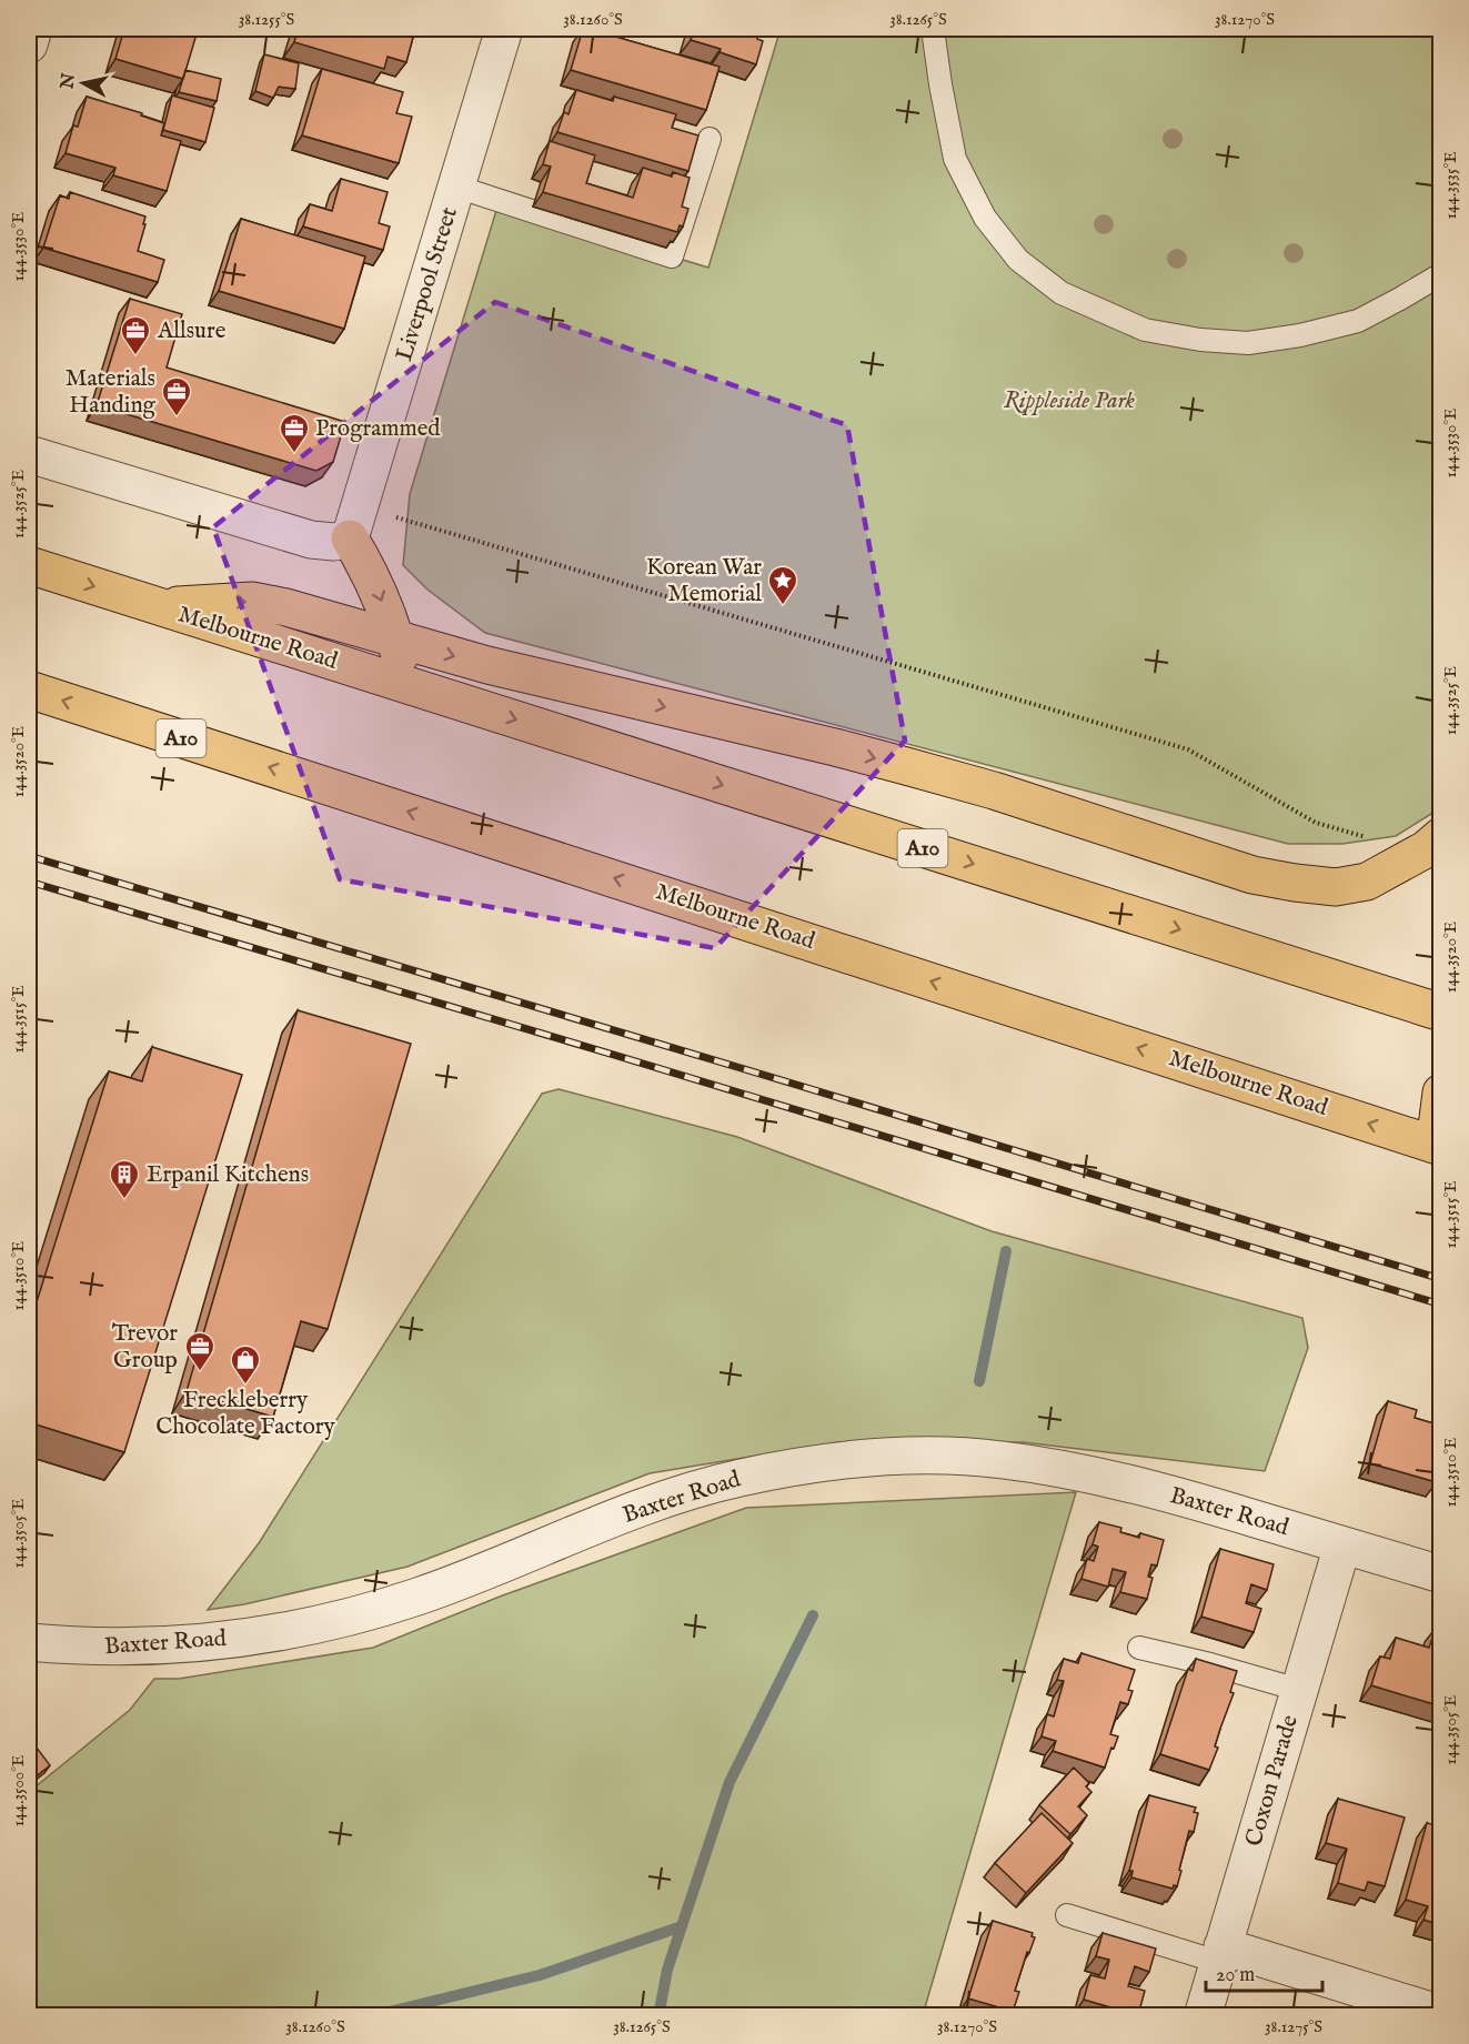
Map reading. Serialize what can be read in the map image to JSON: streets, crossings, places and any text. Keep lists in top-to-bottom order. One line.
{"streets":{"highway":["Melbourne Road","A10"],"street":["Liverpool Street","Baxter Road","Coxon Parade"]},"crossings":[["Baxter Road","Coxon Parade"]],"parks":["Rippleside Park"],"places":{"office":["Allsure","Materials Handing","Programmed","Trevor Group"],"place":["Korean War Memorial"],"building":["Erpanil Kitchens"],"shop":["Freckleberry Chocolate Factory"]},"scale_bar":"20 m","north":"left","coordinates":["38.1255°S","38.1260°S","38.1265°S","38.1270°S","144.3535°E","144.3530°E","144.3525°E","144.3520°E","144.3515°E","144.3510°E","144.3505°E","144.3500°E","38.1275°S"]}
